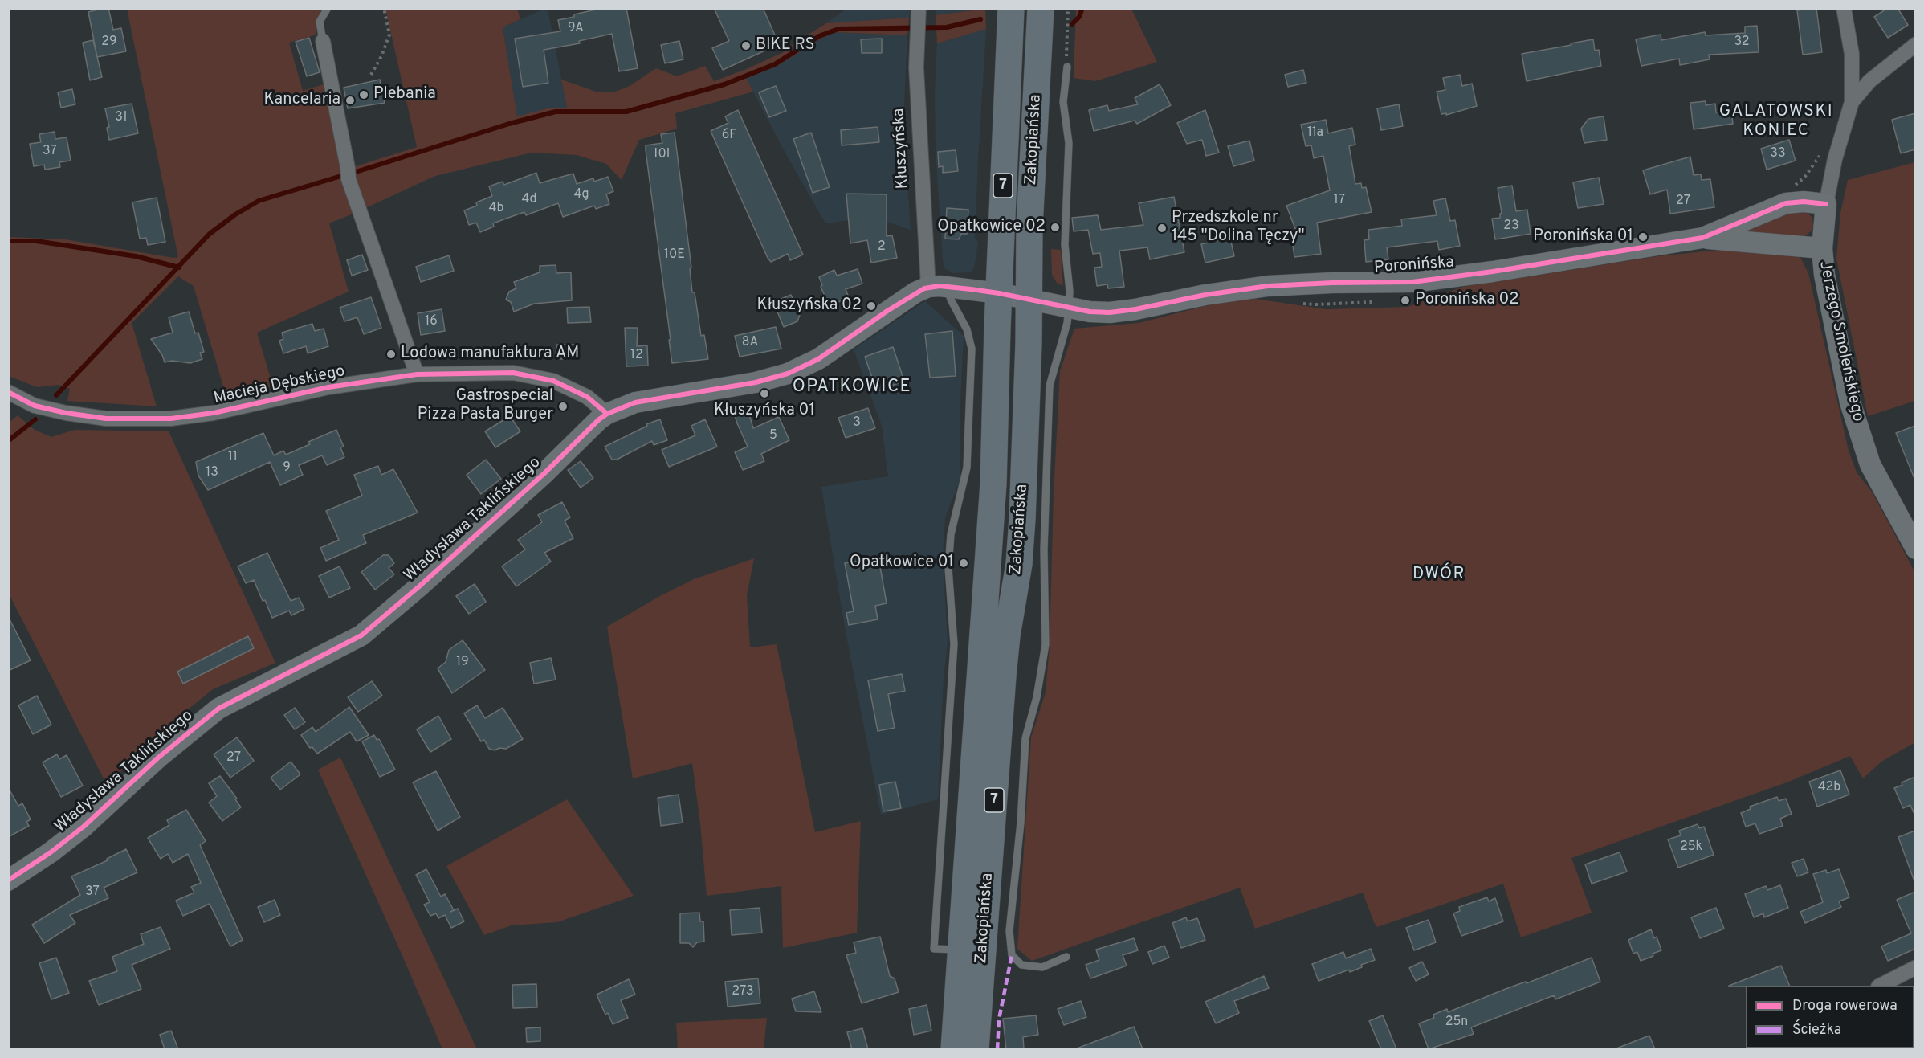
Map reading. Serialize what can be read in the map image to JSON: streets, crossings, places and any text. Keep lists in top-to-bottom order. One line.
{"streets":{"highway":["Zakopiańska","7"],"street":["Kłuszyńska","Poronińska","Jerzego Smoleńskiego","Macieja Dębskiego","Władysława Taklińskiego"]},"crossings":[["Zakopiańska","Poronińska"],["Kłuszyńska","Władysława Taklińskiego"],["Poronińska","Jerzego Smoleńskiego"],["Macieja Dębskiego","Władysława Taklińskiego"]],"districts":["GALATOWSKI KONIEC","OPATKOWICE","DWÓR"],"places":["BIKE RS","Plebania","Kancelaria","Opatkowice 02","Przedszkole nr 145 \"Dolina Tęczy\"","Poronińska 01","Poronińska 02","Kłuszyńska 02","Lodowa manufaktura AM","Kłuszyńska 01","Gastrospecial Pizza Pasta Burger","Opatkowice 01"],"house_numbers":["9A","29","32","31","11a","6F","37","33","10I","4g","4d","17","27","4b","23","2","10E","16","8A","12","3","5","11","9","13","19","27","42b","25k","37","273","25n"],"legend":["Droga rowerowa","Ścieżka"]}
